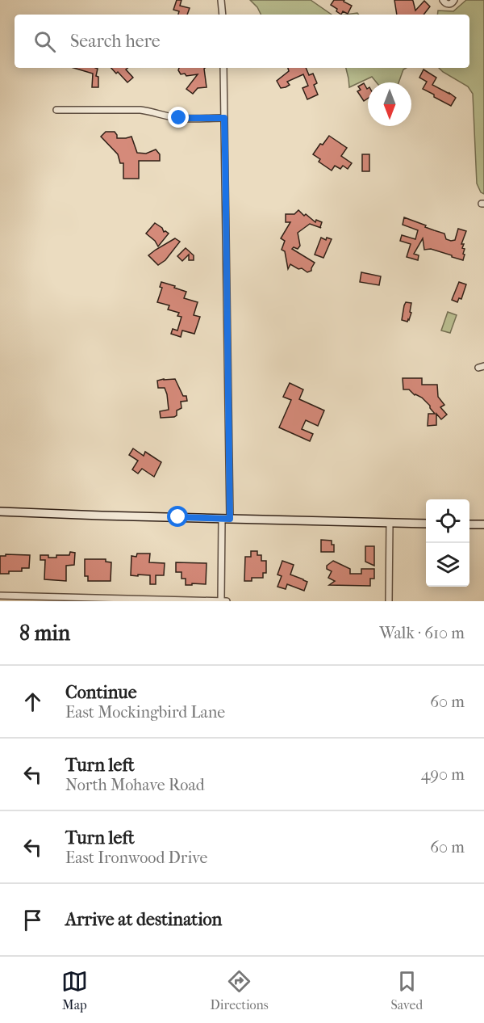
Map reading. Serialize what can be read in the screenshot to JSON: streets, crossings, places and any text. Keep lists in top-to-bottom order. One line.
{"north":"bottom","page":{"search":"Search here","heading":["8 min","Walk · 610 m"],"list":[["Continue","East Mockingbird Lane","60 m"],["Turn left","North Mohave Road","490 m"],["Turn left","East Ironwood Drive","60 m"],"Arrive at destination"],"nav":["Map","Directions","Saved"]}}
